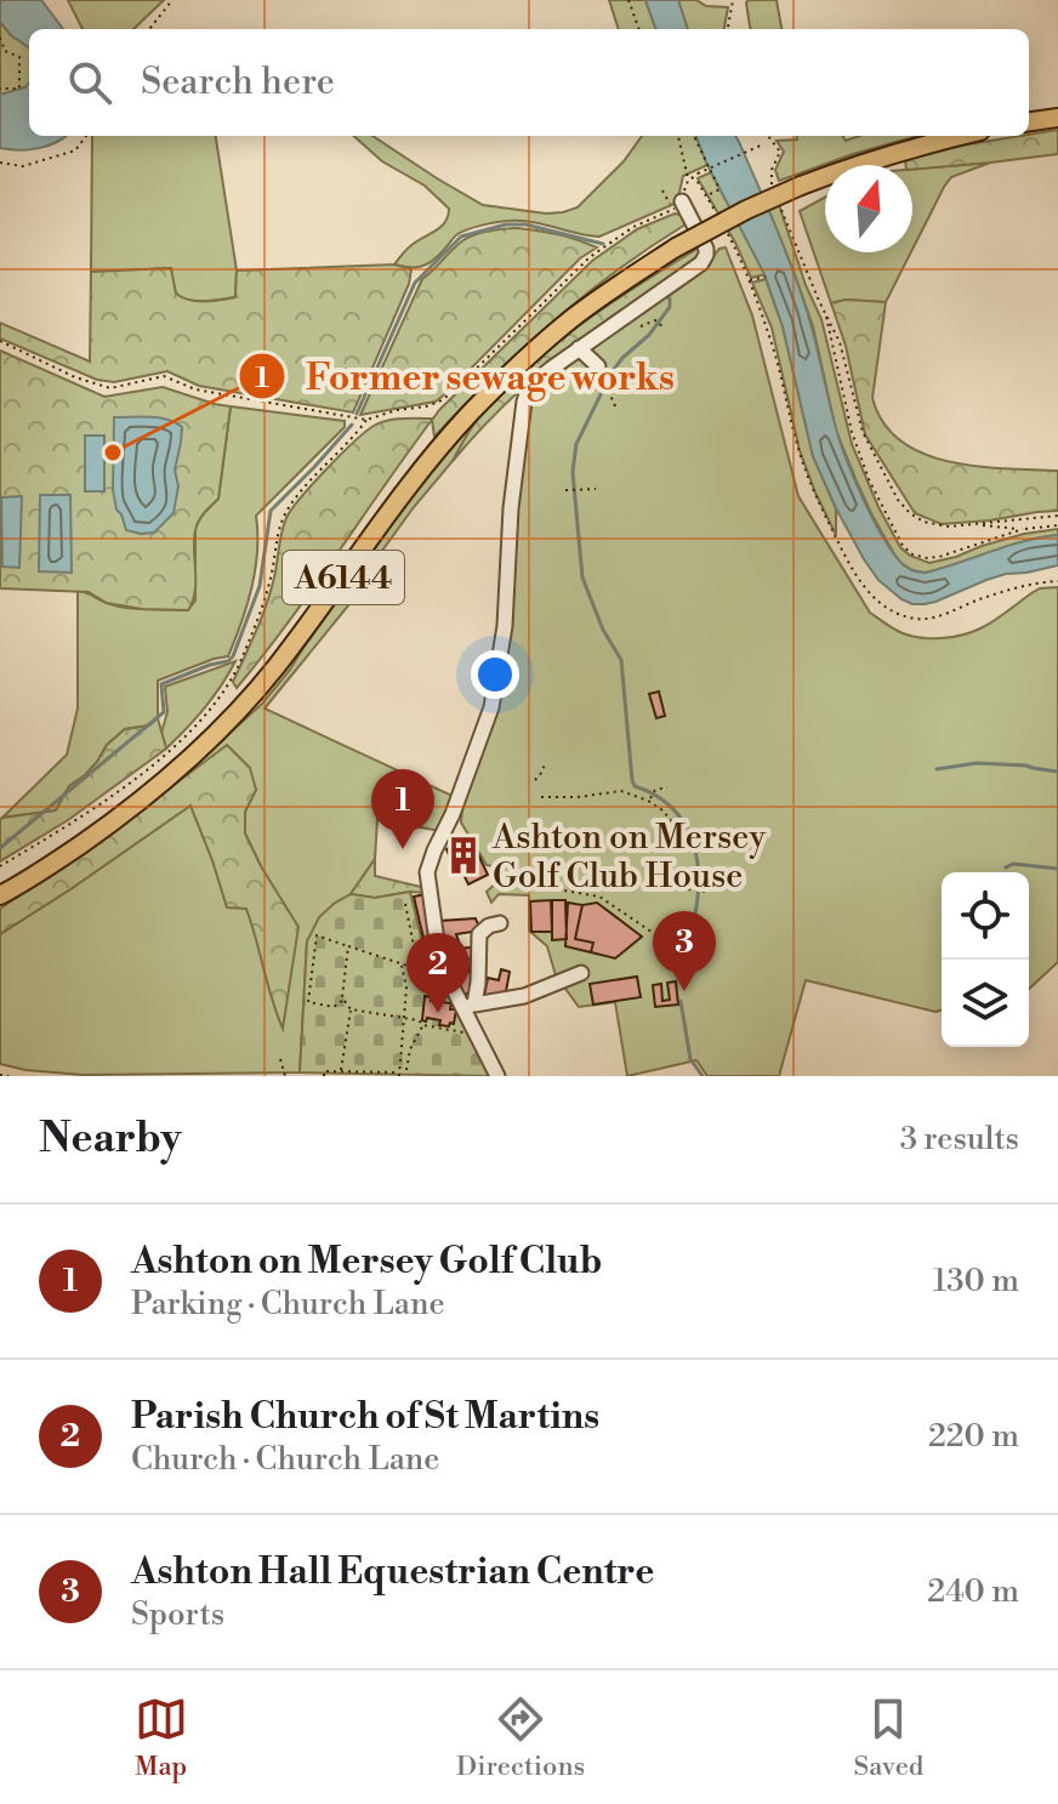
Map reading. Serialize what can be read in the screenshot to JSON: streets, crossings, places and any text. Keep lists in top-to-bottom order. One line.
{"streets":{"main road":["A6144"]},"places":{"other":["Former sewage works"],"building":["Ashton on Mersey Golf Club House"]},"north":"top","page":{"search":"Search here","pins":["1","3","2"],"heading":["Nearby","3 results"],"list":[{"mark":"1","name":"Ashton on Mersey Golf Club","note":"Parking · Church Lane","value":"130 m"},{"mark":"2","name":"Parish Church of St Martins","note":"Church · Church Lane","value":"220 m"},{"mark":"3","name":"Ashton Hall Equestrian Centre","note":"Sports","value":"240 m"}],"nav":["Map","Directions","Saved"]}}
